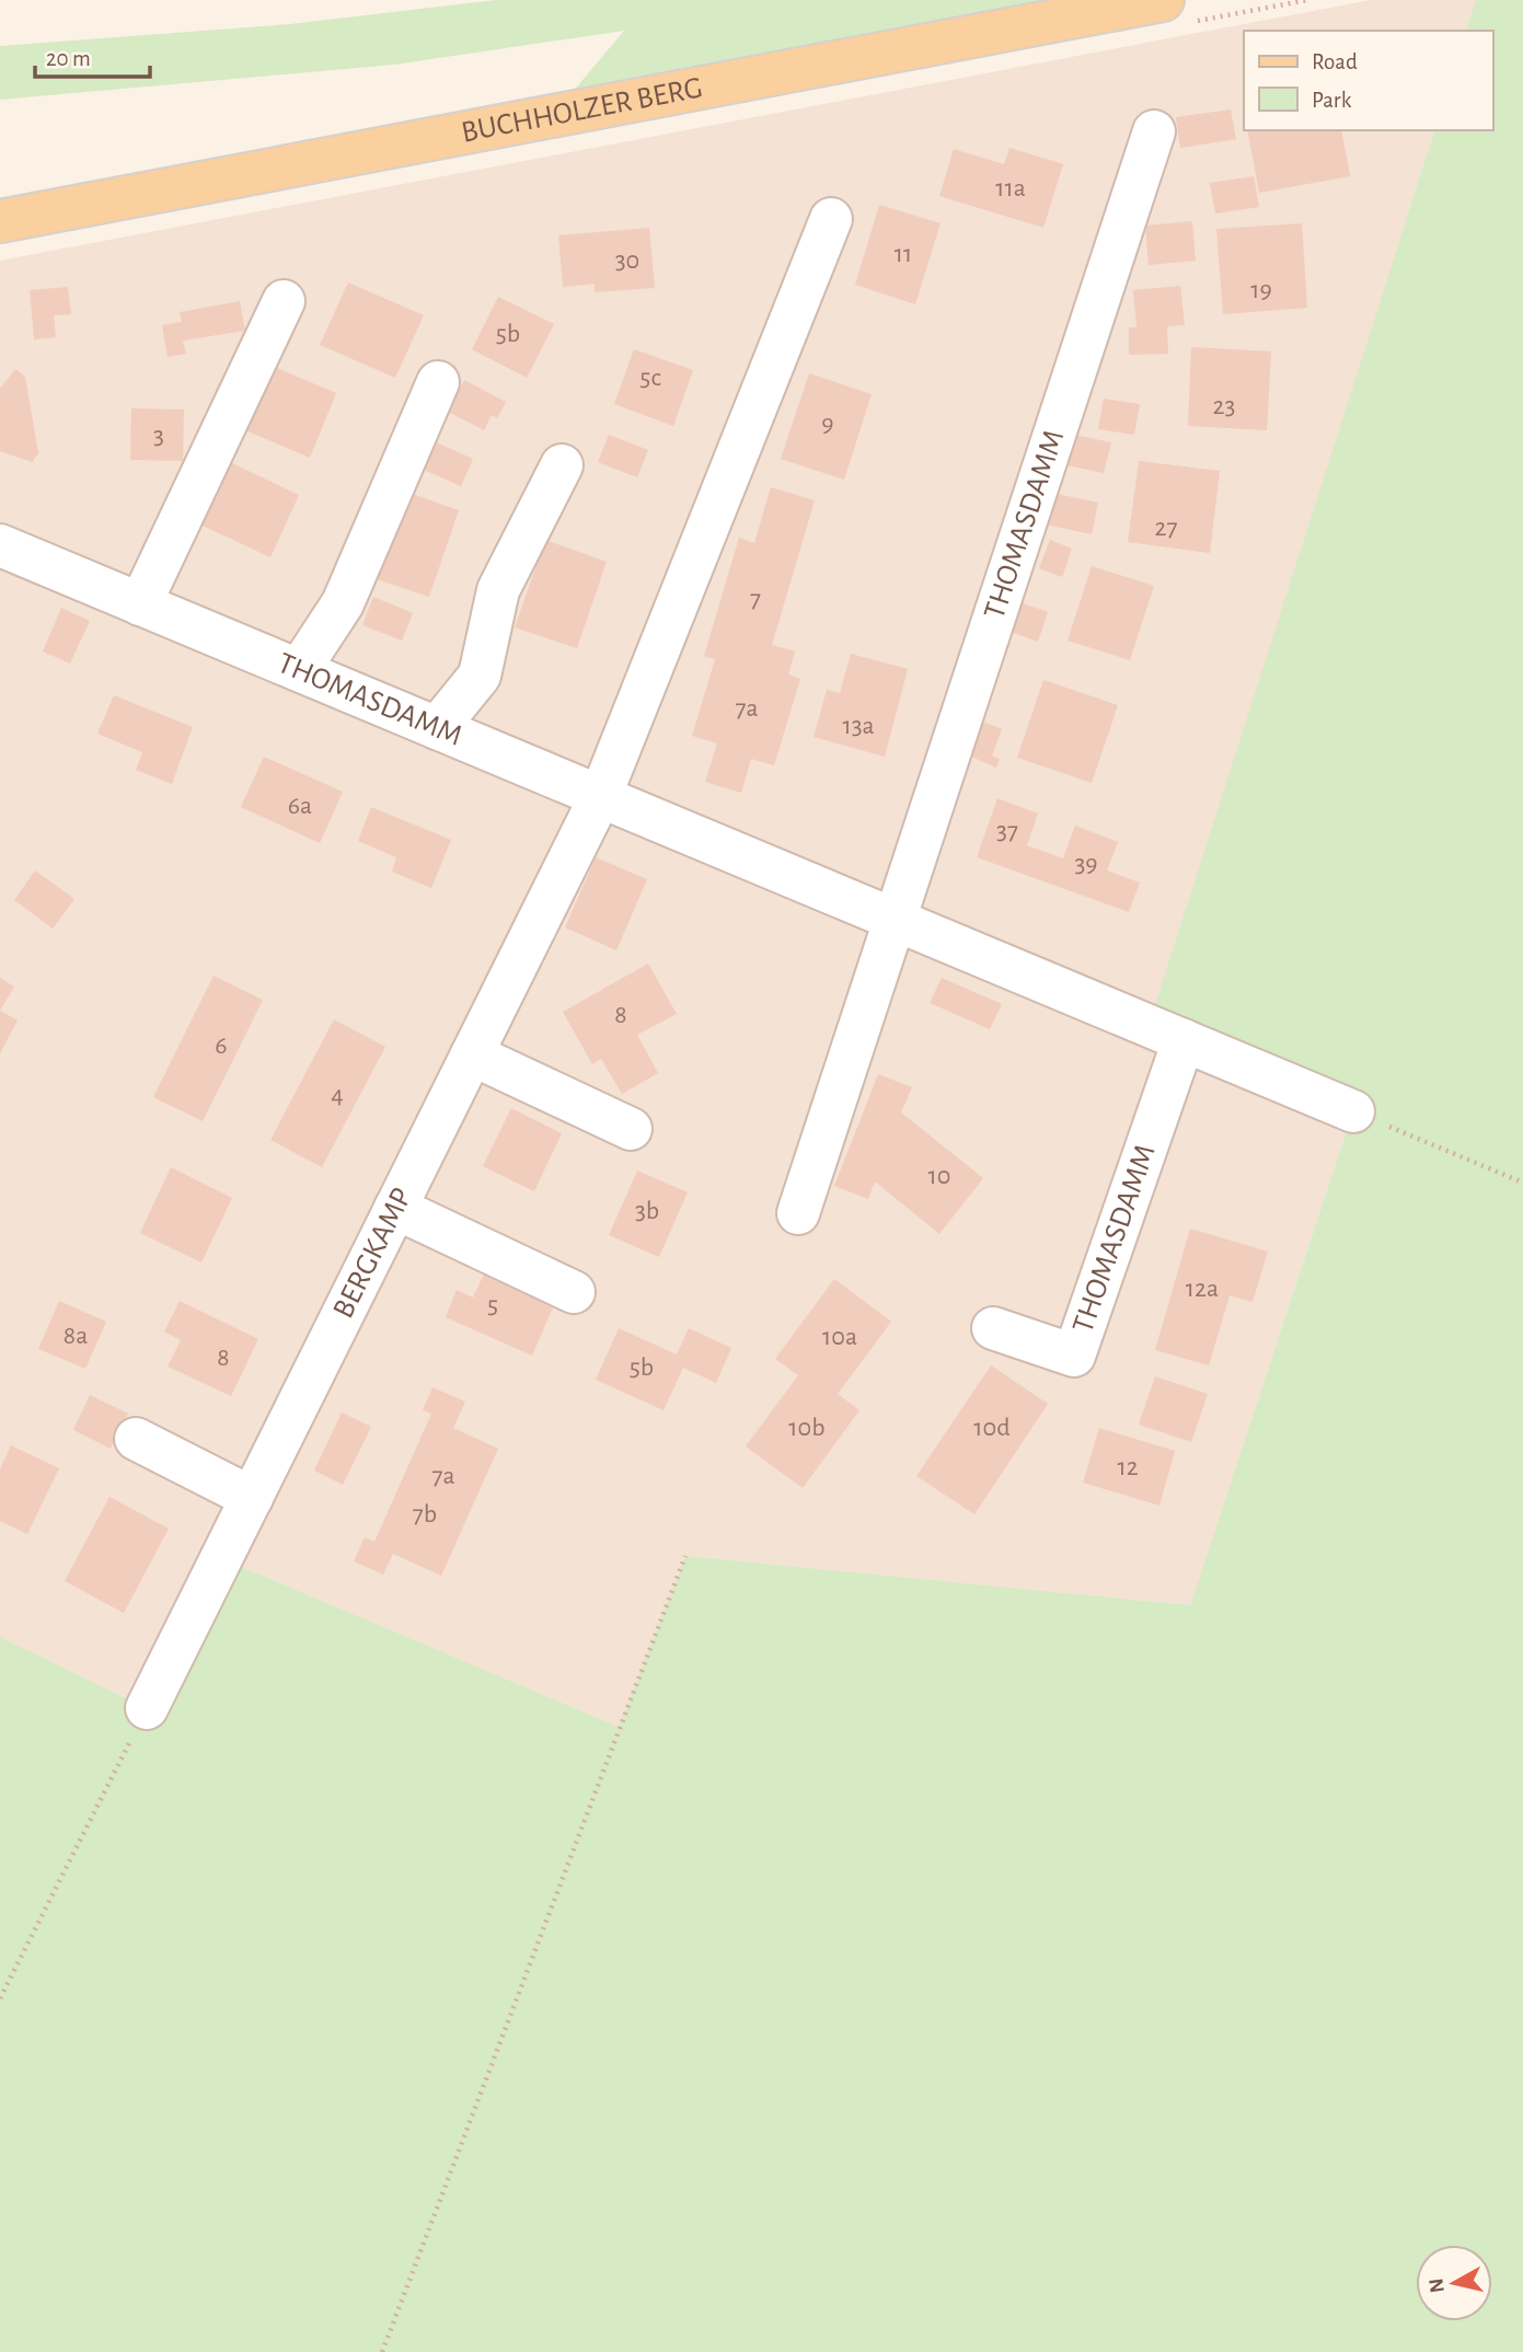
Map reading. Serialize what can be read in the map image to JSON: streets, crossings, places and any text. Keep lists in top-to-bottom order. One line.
{"streets":{"main road":["BUCHHOLZER BERG"],"street":["THOMASDAMM","BERGKAMP"]},"crossings":[["THOMASDAMM","BERGKAMP"]],"house_numbers":["11a","11","30","19","5b","5c","23","9","3","27","7","7a","13a","6a","37","39","8","6","4","10","3b","12a","5","8a","10a","8","5b","10b","10d","12","7a","7b"],"legend":["Road","Park"],"scale_bar":"20 m","north":"left"}
